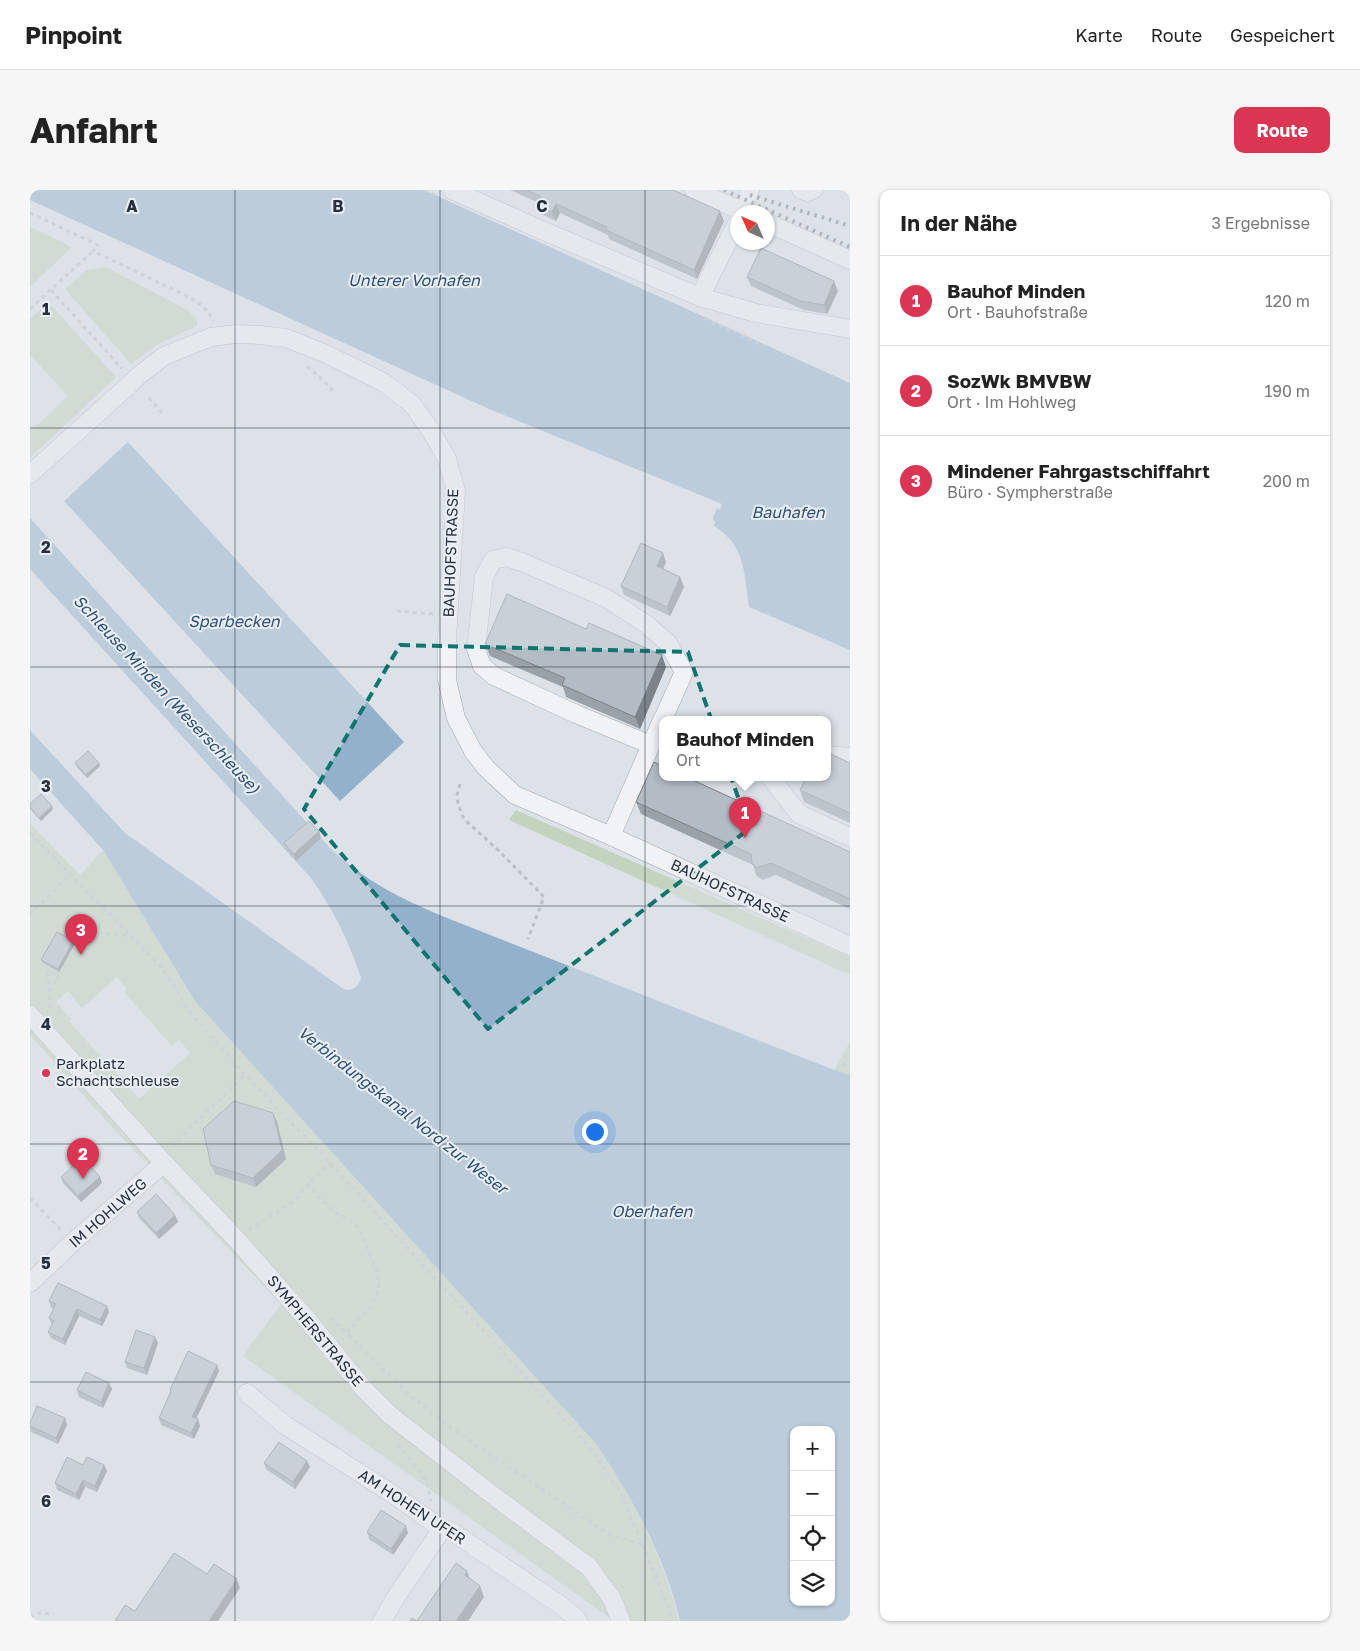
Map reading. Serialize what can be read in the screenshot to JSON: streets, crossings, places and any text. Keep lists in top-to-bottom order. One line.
{"streets":{"street":["BAUHOFSTRASSE","IM HOHLWEG","SYMPHERSTRASSE","AM HOHEN UFER"]},"crossings":[["IM HOHLWEG","SYMPHERSTRASSE"]],"water":["Unterer Vorhafen","Bauhafen","Sparbecken","Schleuse Minden (Weserschleuse)","Verbindungskanal Nord zur Weser","Oberhafen"],"places":["Parkplatz Schachtschleuse"],"north":"top left","page":{"header":"Pinpoint","nav":["Karte","Route","Gespeichert"],"buttons":"Route","title":"Anfahrt","heading":["In der Nähe","3 Ergebnisse"],"list":[{"mark":"1","name":"Bauhof Minden","note":"Ort · Bauhofstraße","value":"120 m"},{"mark":"2","name":"SozWk BMVBW","note":"Ort · Im Hohlweg","value":"190 m"},{"mark":"3","name":"Mindener Fahrgastschiffahrt","note":"Büro · Sympherstraße","value":"200 m"}],"popup":["Bauhof Minden","Ort"],"pins":["1","3","2"],"map_buttons":["+","−"]},"grid":{"columns":["A","B","C"],"rows":["1","2","3","4","5","6"]}}
